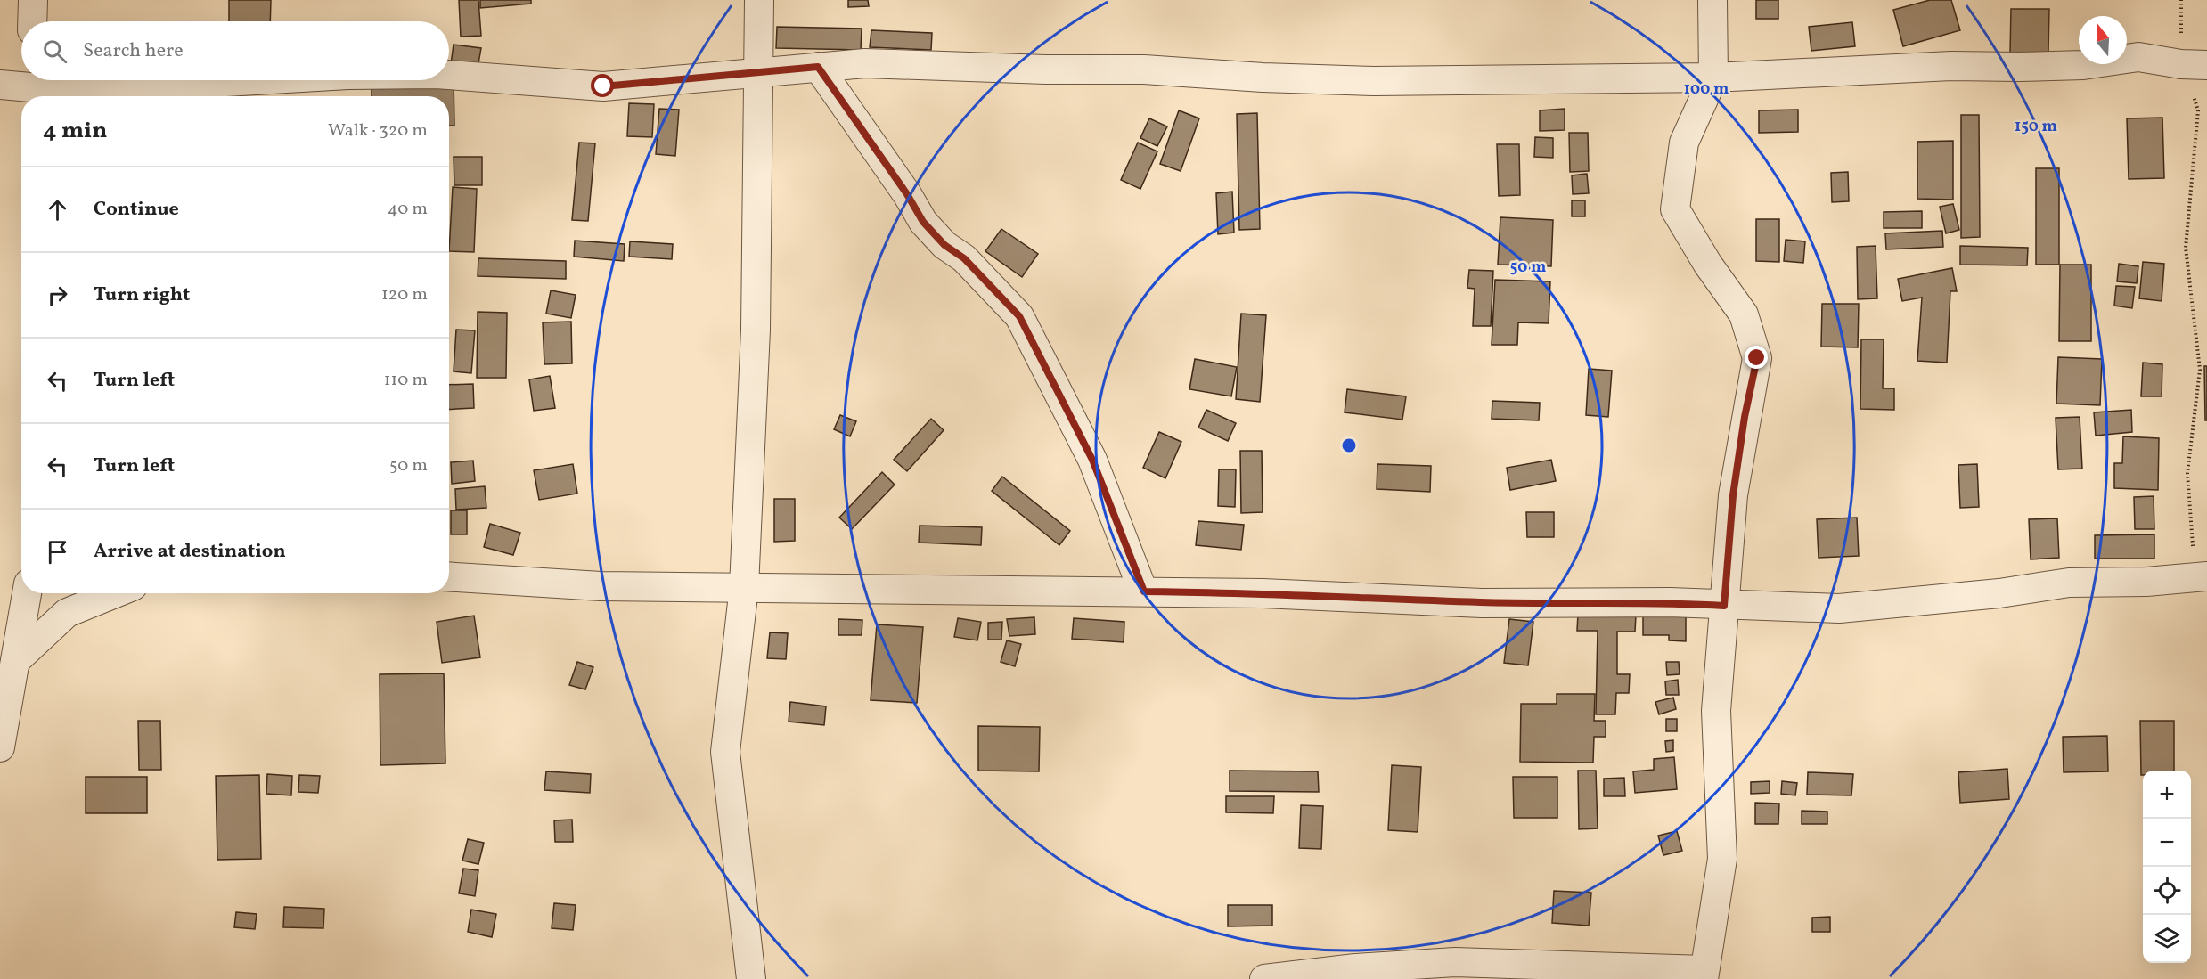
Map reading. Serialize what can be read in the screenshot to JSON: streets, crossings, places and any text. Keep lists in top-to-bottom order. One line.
{"north":"top","page":{"search":"Search here","heading":["4 min","Walk · 320 m"],"list":[["Continue","40 m"],["Turn right","120 m"],["Turn left","110 m"],["Turn left","50 m"],"Arrive at destination"],"map_buttons":["+","−"]},"rings":["100 m","150 m","50 m"]}
